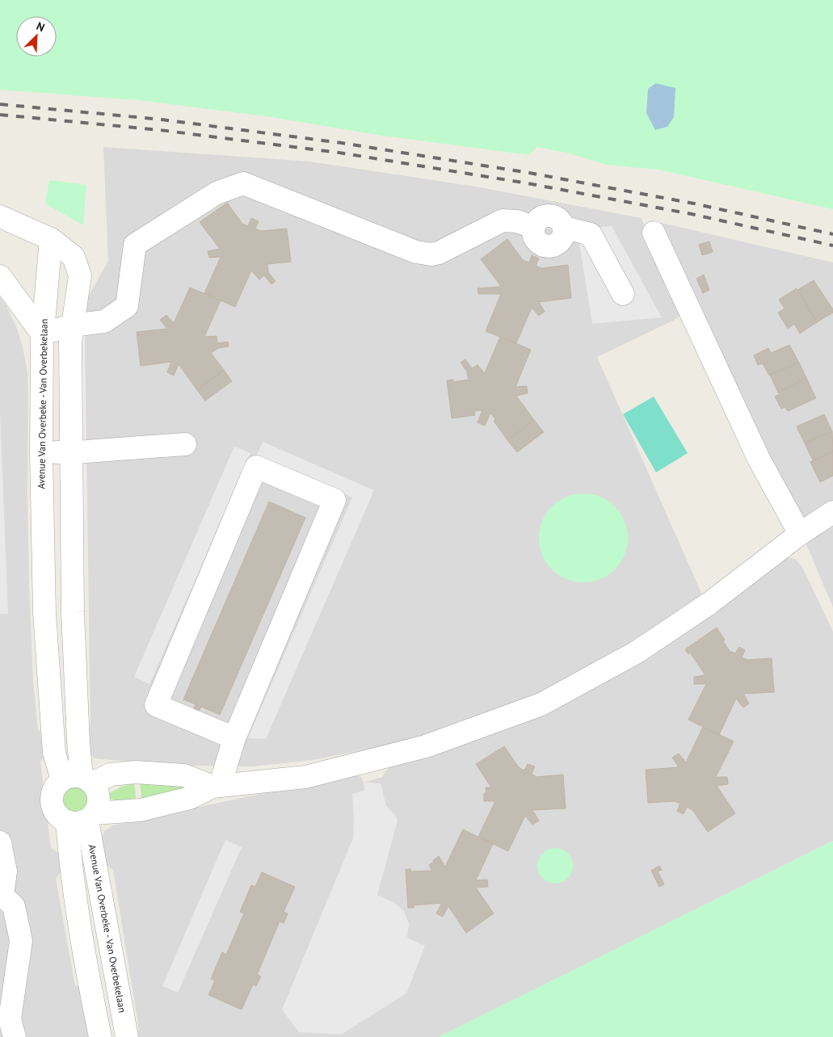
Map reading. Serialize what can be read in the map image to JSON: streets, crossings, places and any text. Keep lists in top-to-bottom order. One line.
{"streets":{"street":["Avenue Van Overbeke - Van Overbekelaan"]},"north":"top right"}
